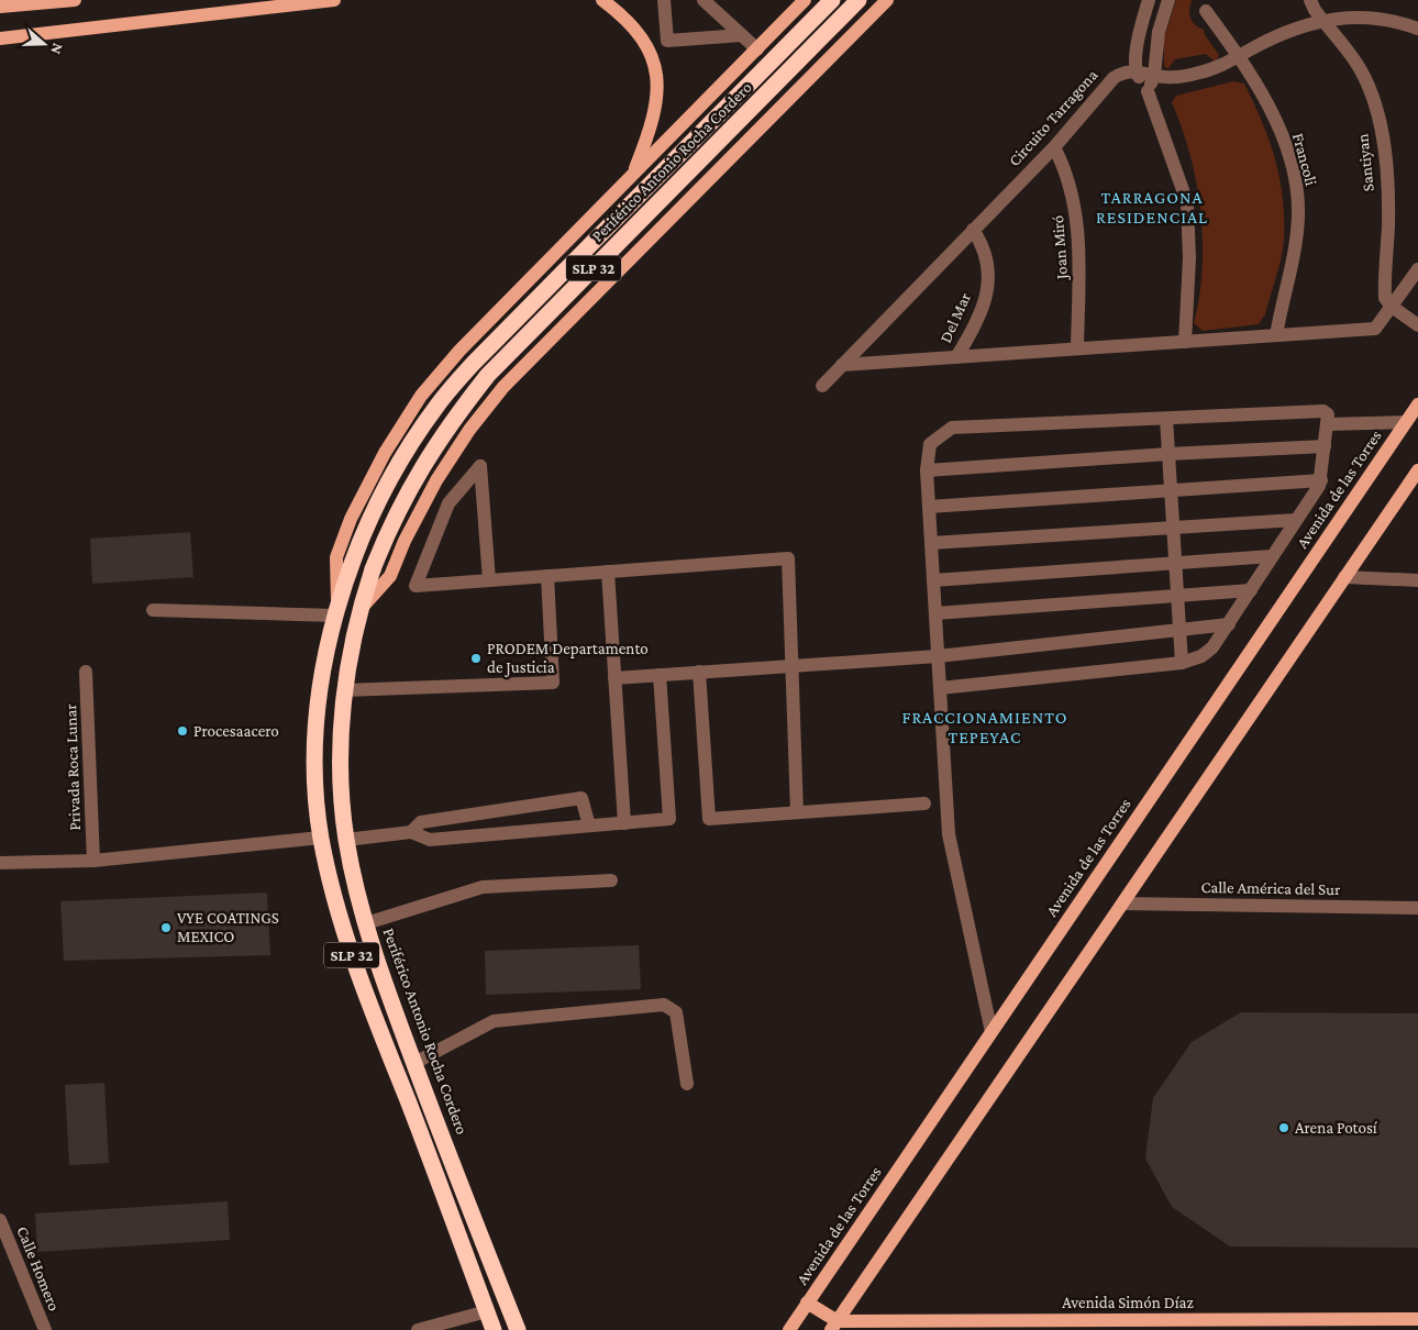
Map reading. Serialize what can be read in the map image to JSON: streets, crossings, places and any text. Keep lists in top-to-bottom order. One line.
{"streets":{"highway":["Periférico Antonio Rocha Cordero","SLP 32"],"main road":["Avenida de las Torres","Avenida Simón Díaz"],"street":["Circuito Tarragona","Francoli","Santiyan","Joan Miró","Del Mar","Privada Roca Lunar","Calle América del Sur","Calle Homero"]},"crossings":[["Circuito Tarragona","Joan Miró"],["Circuito Tarragona","Del Mar"]],"districts":["TARRAGONA RESIDENCIAL","FRACCIONAMIENTO TEPEYAC"],"places":["PRODEM Departamento de Justicia","Procesaacero","VYE COATINGS MEXICO","Arena Potosí"],"north":"right"}
